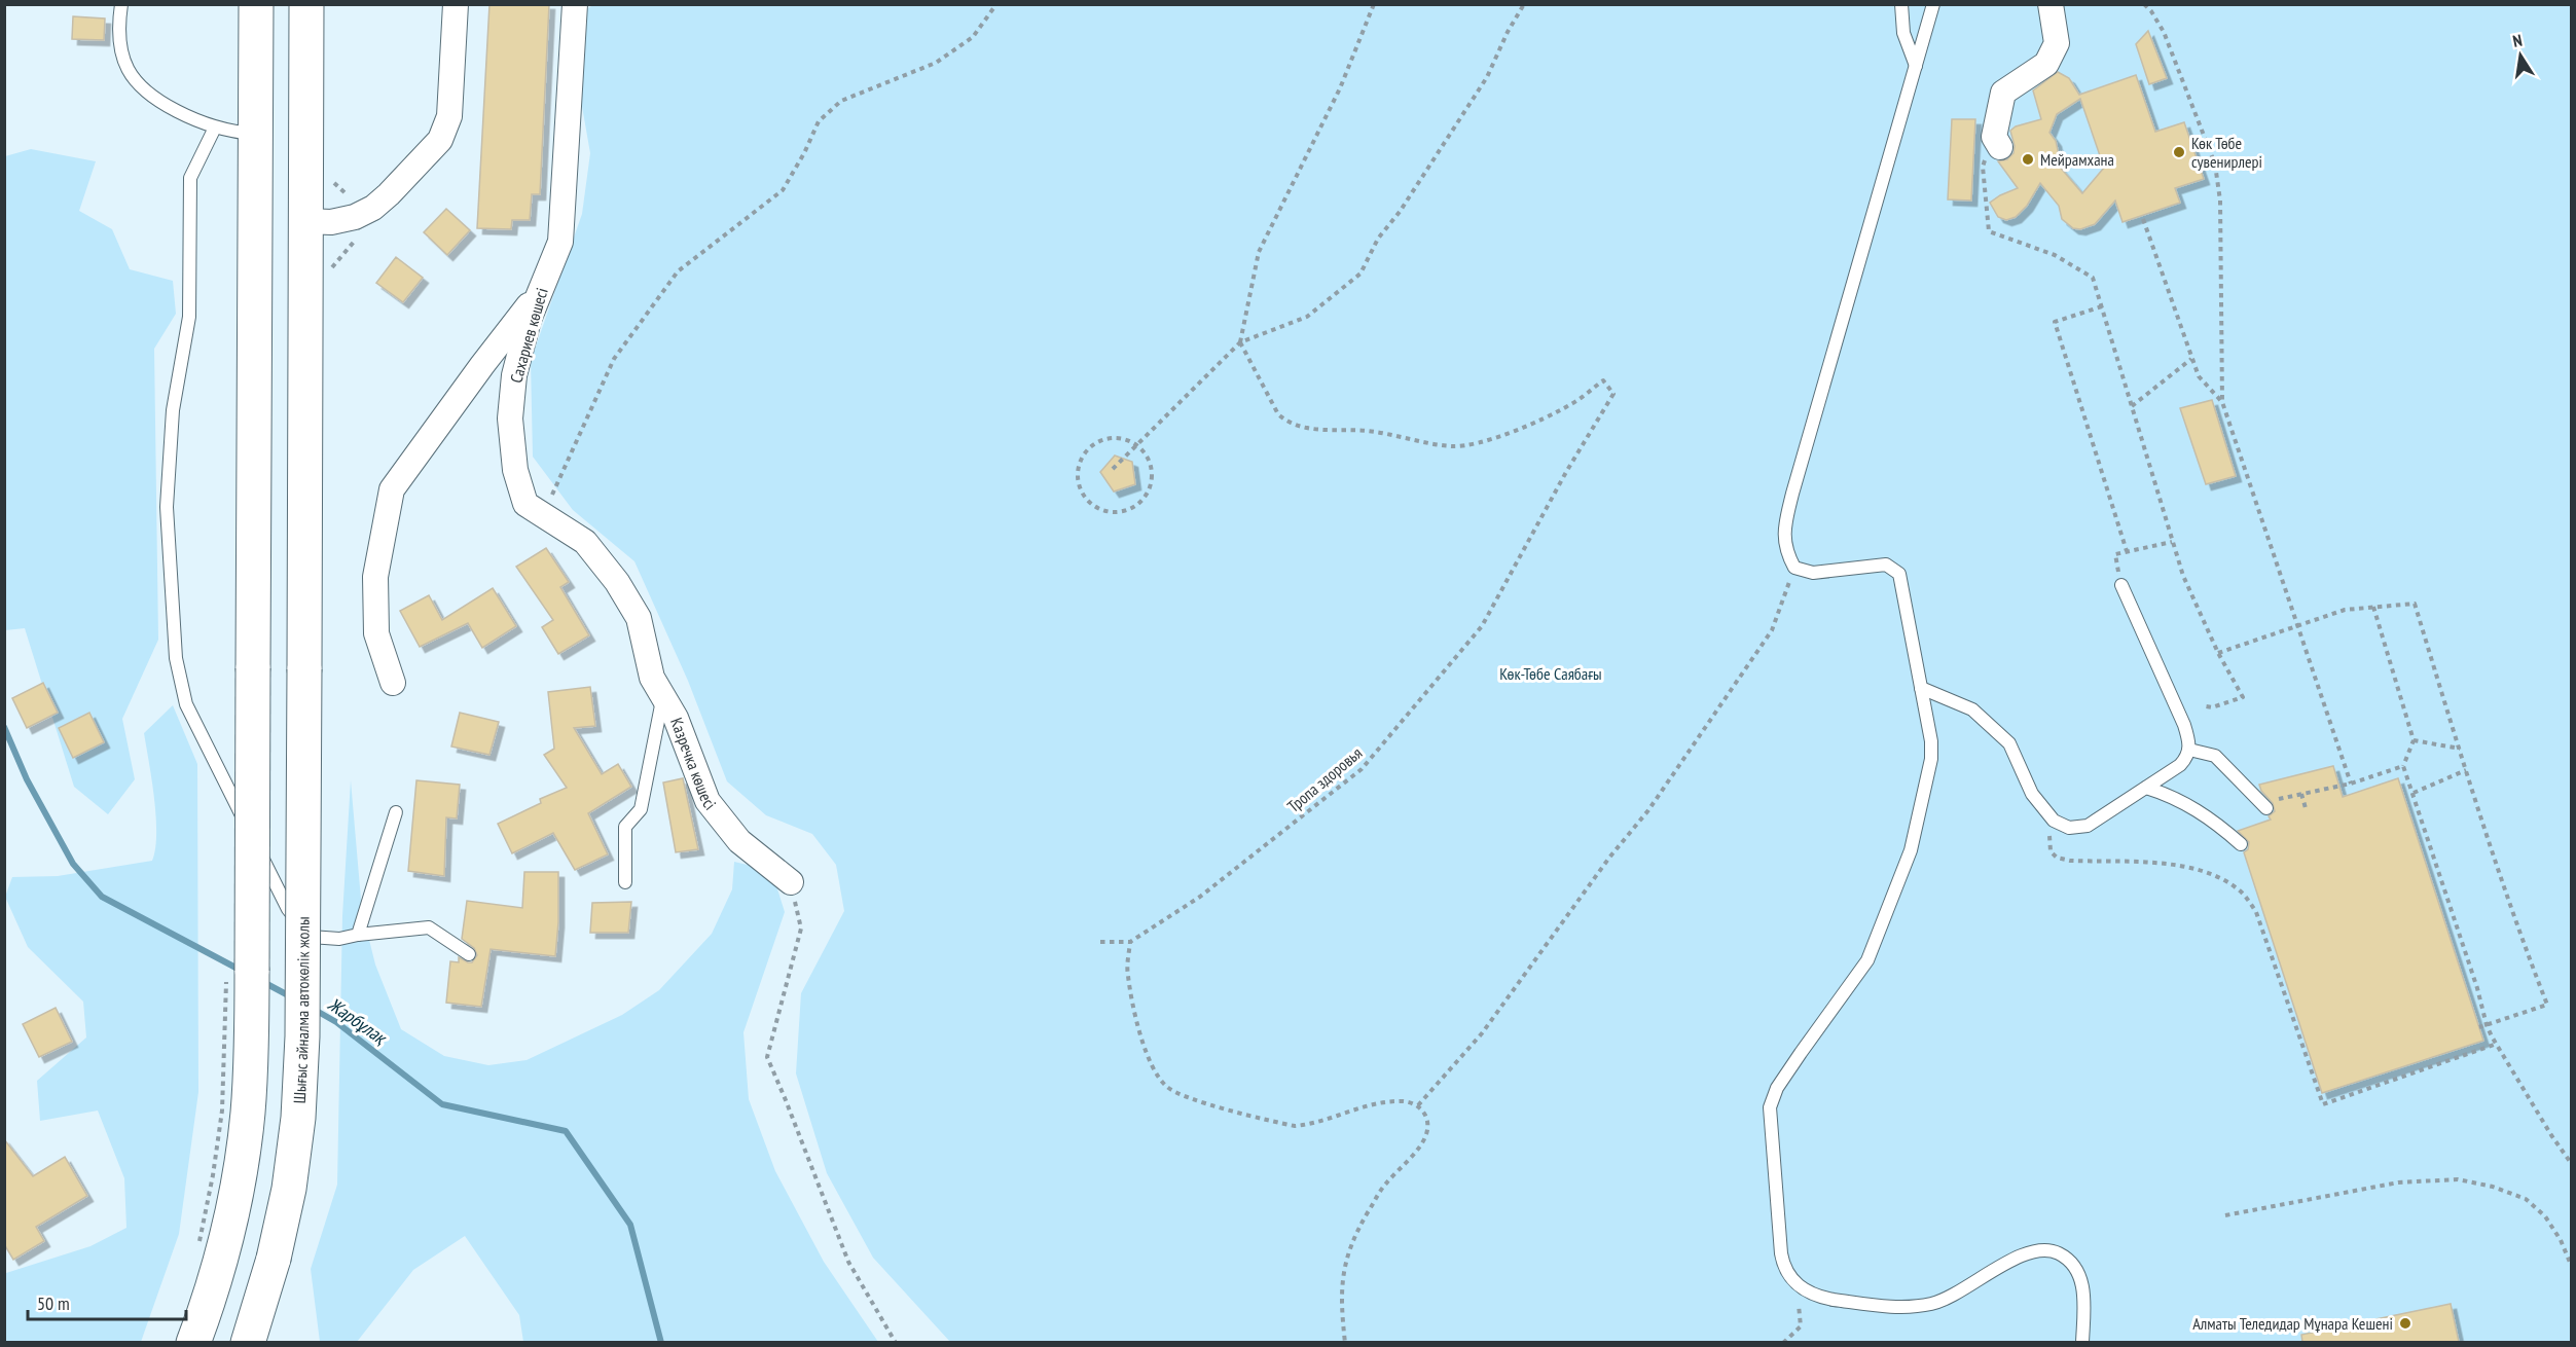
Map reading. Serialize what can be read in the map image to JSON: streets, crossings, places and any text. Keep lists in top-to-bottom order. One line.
{"streets":{"main road":["Шығыс айналма автокөлік жолы"],"street":["Сахариев көшесі","Казречка көшесі"],"path":["Тропа здоровья"]},"crossings":[["Сахариев көшесі","Казречка көшесі"]],"water":["Жарбұлақ"],"parks":["Көк-Төбе Саябағы"],"places":["Көк Төбе сувенирлері","Мейрамхана","Алматы Теледидар Мұнара Кешені"],"scale_bar":"50 m","north":"top"}
